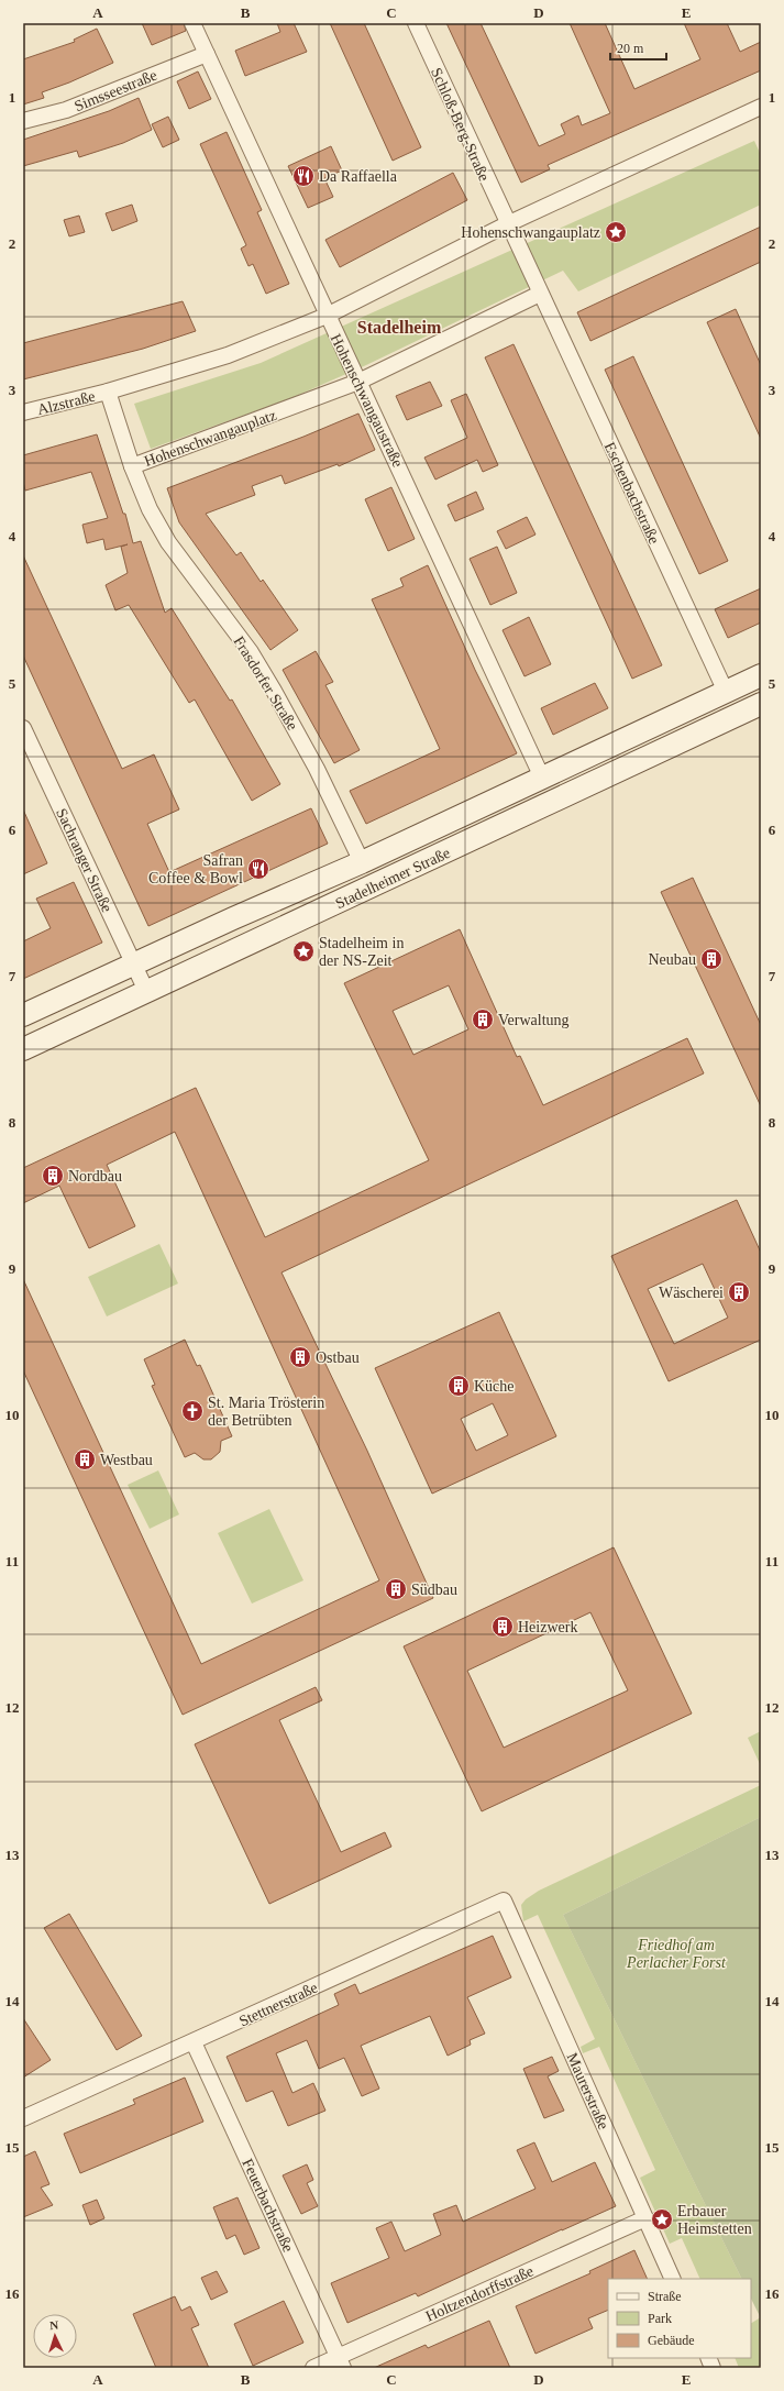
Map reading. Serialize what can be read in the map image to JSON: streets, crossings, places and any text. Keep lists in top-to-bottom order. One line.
{"streets":{"main road":["Stadelheimer Straße"],"street":["Simsseestraße","Schloß-Berg-Straße","Hohenschwangaustraße","Alzstraße","Hohenschwangauplatz","Eschenbachstraße","Frasdorfer Straße","Sachranger Straße","Stettnerstraße","Maurerstraße","Feuerbachstraße","Holtzendorffstraße"]},"crossings":[["Simsseestraße","Hohenschwangaustraße"],["Hohenschwangaustraße","Hohenschwangauplatz"],["Hohenschwangaustraße","Stadelheimer Straße"],["Alzstraße","Hohenschwangauplatz"],["Hohenschwangauplatz","Eschenbachstraße"],["Hohenschwangauplatz","Frasdorfer Straße"],["Eschenbachstraße","Stadelheimer Straße"],["Frasdorfer Straße","Stadelheimer Straße"],["Sachranger Straße","Stadelheimer Straße"],["Stettnerstraße","Maurerstraße"],["Stettnerstraße","Feuerbachstraße"],["Maurerstraße","Holtzendorffstraße"],["Feuerbachstraße","Holtzendorffstraße"]],"districts":["Stadelheim"],"parks":["Friedhof am Perlacher Forst"],"places":{"restaurant":["Da Raffaella","Safran Coffee & Bowl"],"place":["Hohenschwangauplatz","Stadelheim in der NS-Zeit","Erbauer Heimstetten"],"building":["Neubau","Verwaltung","Nordbau","Wäscherei","Ostbau","Küche","Westbau","Südbau","Heizwerk"],"church":["St. Maria Trösterin der Betrübten"]},"legend":["Straße","Park","Gebäude"],"scale_bar":"20 m","north":"top","grid":{"columns":["A","B","C","D","E"],"rows":["1","2","3","4","5","6","7","8","9","10","11","12","13","14","15","16"]}}
